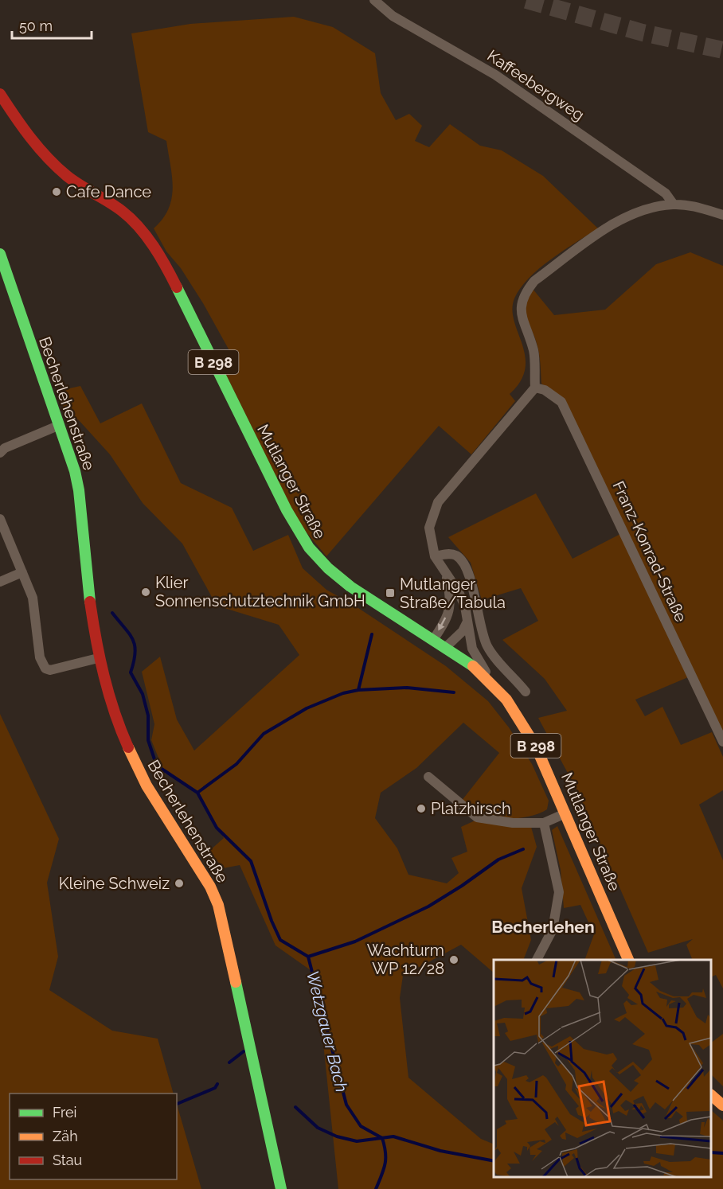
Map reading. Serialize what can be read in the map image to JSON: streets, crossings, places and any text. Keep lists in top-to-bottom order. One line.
{"streets":{"main road":["B 298","Becherlehenstraße","Mutlanger Straße"],"street":["Kaffeebergweg","Franz-Konrad-Straße"]},"districts":["Becherlehen"],"water":["Wetzgauer Bach"],"places":{"other":["Cafe Dance","Klier Sonnenschutztechnik GmbH","Platzhirsch","Kleine Schweiz","Wachturm WP 12/28"],"transit":["Mutlanger Straße/Tabula"]},"legend":["Frei","Zäh","Stau"],"scale_bar":"50 m"}
